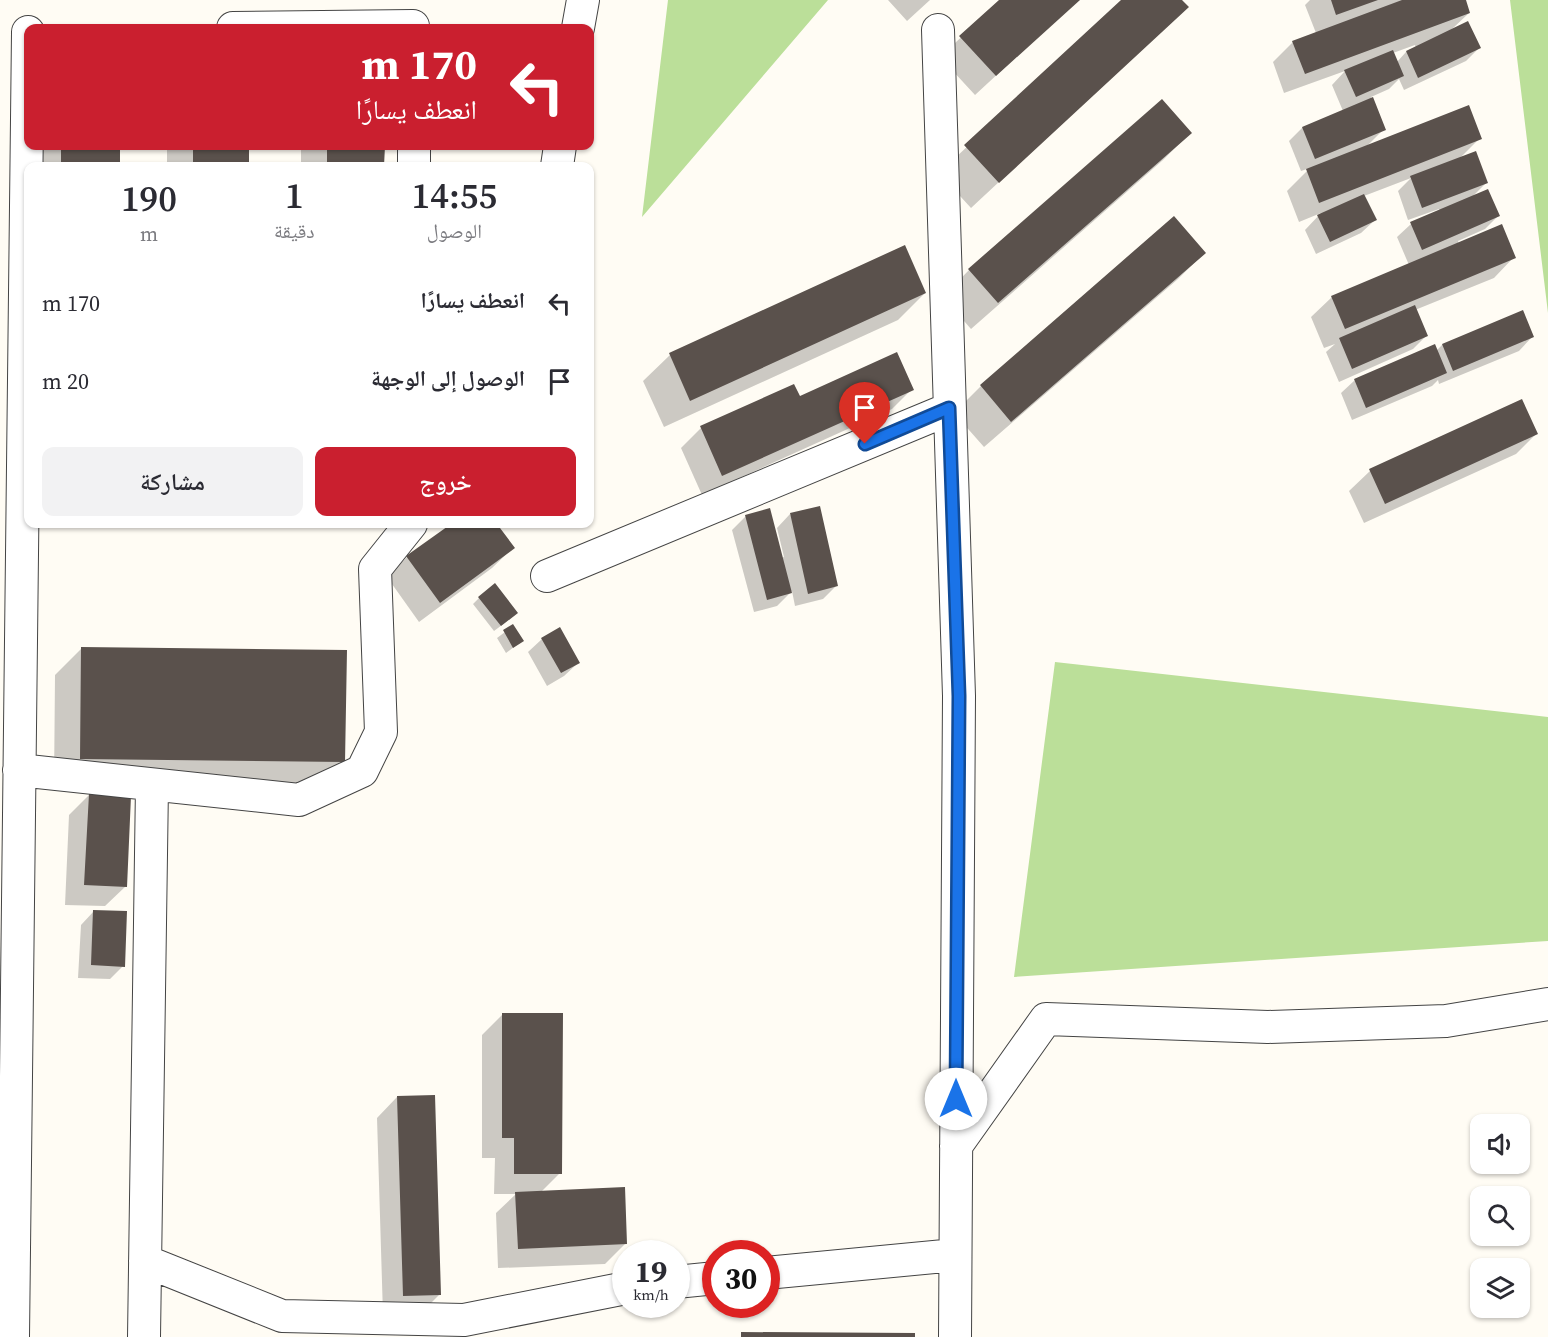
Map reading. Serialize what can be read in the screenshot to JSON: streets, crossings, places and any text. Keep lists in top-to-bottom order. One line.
{"page":{"turn":["170 m","انعطف يسارًا"],"eta":["14:55","الوصول","1","دقيقة","190","m"],"list":[{"name":"انعطف يسارًا","value":"170 m"},{"name":"الوصول إلى الوجهة","value":"20 m"}],"buttons":["خروج","مشاركة"],"speed":"19 km/h","limit":"30"}}
